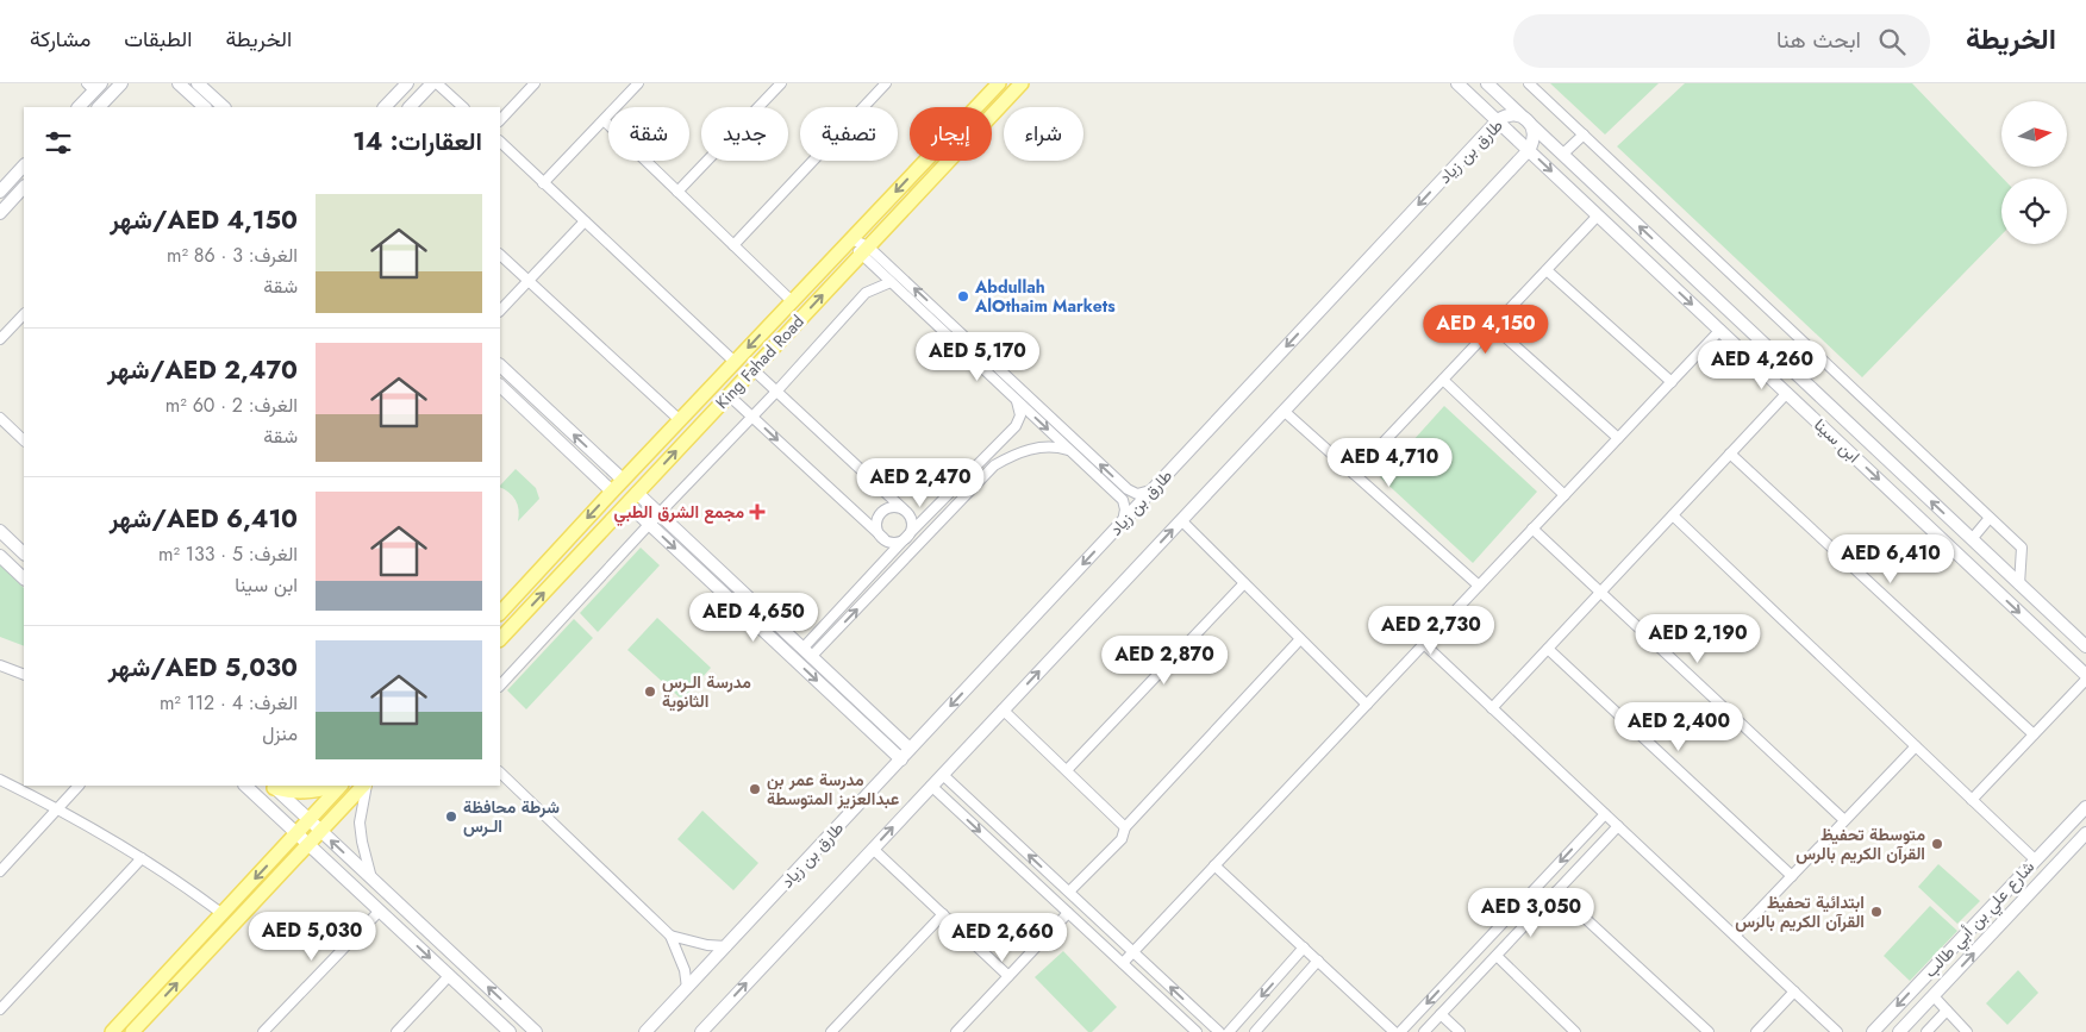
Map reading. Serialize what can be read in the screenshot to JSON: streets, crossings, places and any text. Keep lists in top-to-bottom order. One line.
{"streets":{"main road":["King Fahad Road"],"street":["طارق بن زياد","ابن سينا","شارع علي بن أبي طالب"]},"crossings":[["طارق بن زياد","ابن سينا"]],"places":{"other":["Abdullah AlOthaim Markets","مدرسة الـرس الثانوية","مدرسة عمر بن عبدالعزيز المتوسطة","شرطة محافظة الـرس","متوسطة تحفيظ القرآن الكريم بالرس","ابتدائية تحفيظ القرآن الكريم بالرس"],"health":["مجمع الشرق الطبي"]},"north":"right","page":{"header":"الخريطة","search":"ابحث هنا","nav":["الخريطة","الطبقات","مشاركة"],"chip":["شراء","إيجار","تصفية","جديد","شقة"],"heading":"العقارات: 14","list":[{"name":"AED 4,150/شهر","note":"الغرف: 3 · 86 m² · شقة"},{"name":"AED 2,470/شهر","note":"الغرف: 2 · 60 m² · شقة"},{"name":"AED 6,410/شهر","note":"الغرف: 5 · 133 m² · ابن سينا"},{"name":"AED 5,030/شهر","note":"الغرف: 4 · 112 m² · منزل"}],"price":["AED 4,150","AED 5,170","AED 4,260","AED 4,710","AED 2,470","AED 6,410","AED 4,650","AED 2,730","AED 2,190","AED 2,870","AED 2,400","AED 3,050","AED 5,030","AED 2,660"]}}
